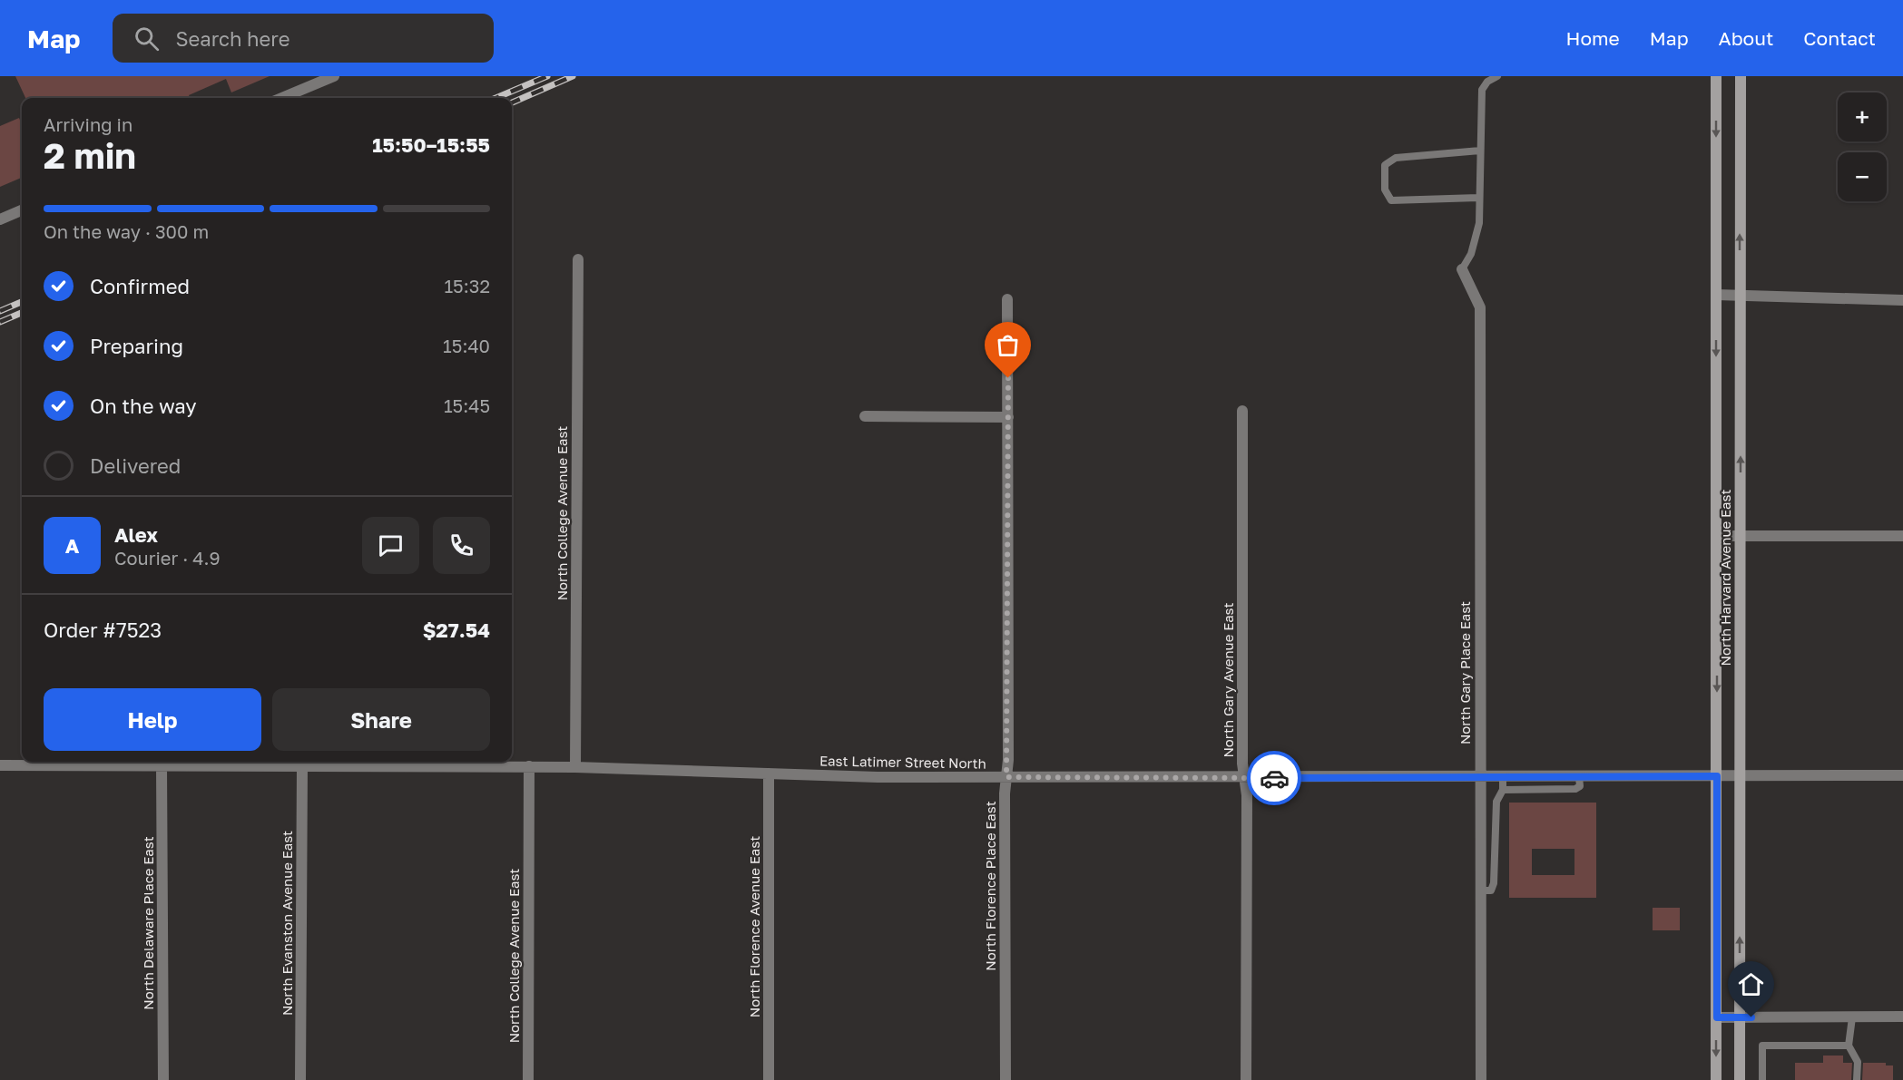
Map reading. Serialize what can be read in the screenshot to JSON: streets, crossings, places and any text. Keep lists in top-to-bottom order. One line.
{"streets":{"main road":["North Harvard Avenue East"],"street":["North College Avenue East","North Gary Place East","North Gary Avenue East","East Latimer Street North","North Florence Place East","North Delaware Place East","North Evanston Avenue East","North Florence Avenue East"]},"crossings":[["North College Avenue East","East Latimer Street North"],["North Harvard Avenue East","East Latimer Street North"],["North Gary Place East","East Latimer Street North"],["North Gary Avenue East","East Latimer Street North"],["East Latimer Street North","North Florence Place East"],["East Latimer Street North","North Delaware Place East"],["East Latimer Street North","North Evanston Avenue East"],["East Latimer Street North","North Florence Avenue East"]],"page":{"header":"Map","search":"Search here","nav":["Home","Map","About","Contact"],"map_buttons":["+","−"],"heading":["2 min","Arriving in","15:50–15:55"],"panel":["Alex","Courier · 4.9","Order #7523","$27.54"],"bar":"On the way · 300 m","list":[["Confirmed","15:32"],["Preparing","15:40"],["On the way","15:45"],"Delivered"],"round":"A","buttons":["Help","Share"]}}
